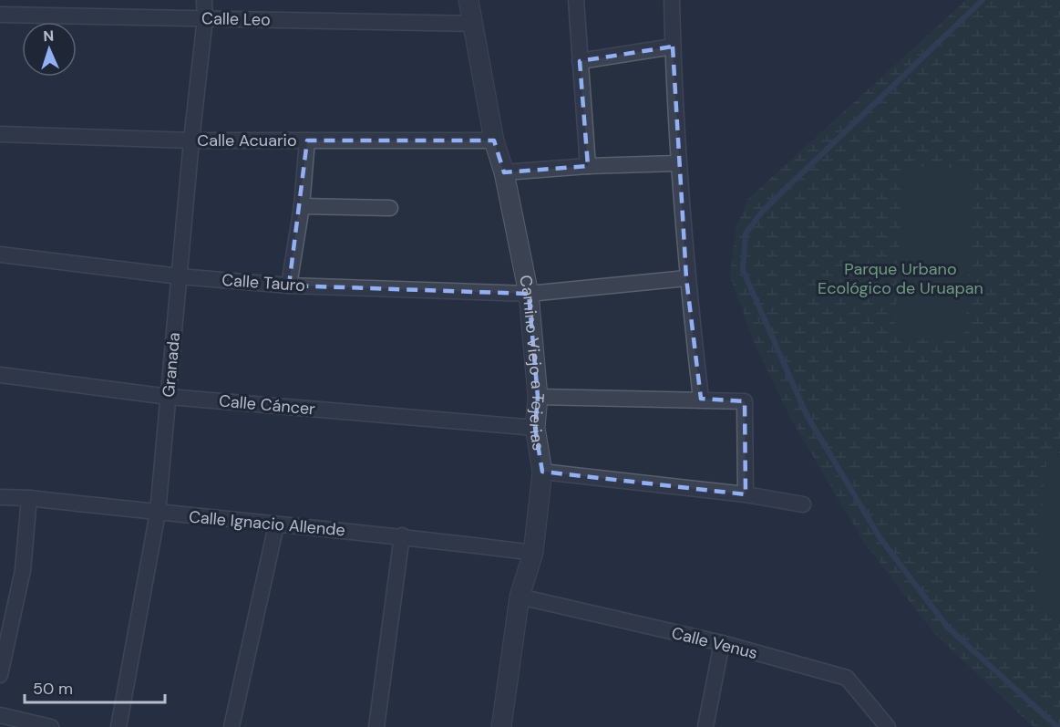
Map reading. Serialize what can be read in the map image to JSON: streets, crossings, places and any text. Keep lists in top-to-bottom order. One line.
{"streets":{"street":["Calle Leo","Calle Acuario","Calle Tauro","Camino Viejo a Tejerias","Granada","Calle Cáncer","Calle Ignacio Allende","Calle Venus"]},"crossings":[["Calle Leo","Camino Viejo a Tejerias"],["Calle Leo","Granada"],["Calle Acuario","Camino Viejo a Tejerias"],["Calle Acuario","Granada"],["Calle Tauro","Camino Viejo a Tejerias"],["Calle Tauro","Granada"],["Camino Viejo a Tejerias","Calle Cáncer"],["Camino Viejo a Tejerias","Calle Ignacio Allende"],["Camino Viejo a Tejerias","Calle Venus"],["Granada","Calle Cáncer"],["Granada","Calle Ignacio Allende"]],"parks":["Parque Urbano Ecológico de Uruapan"],"scale_bar":"50 m","north":"top"}
